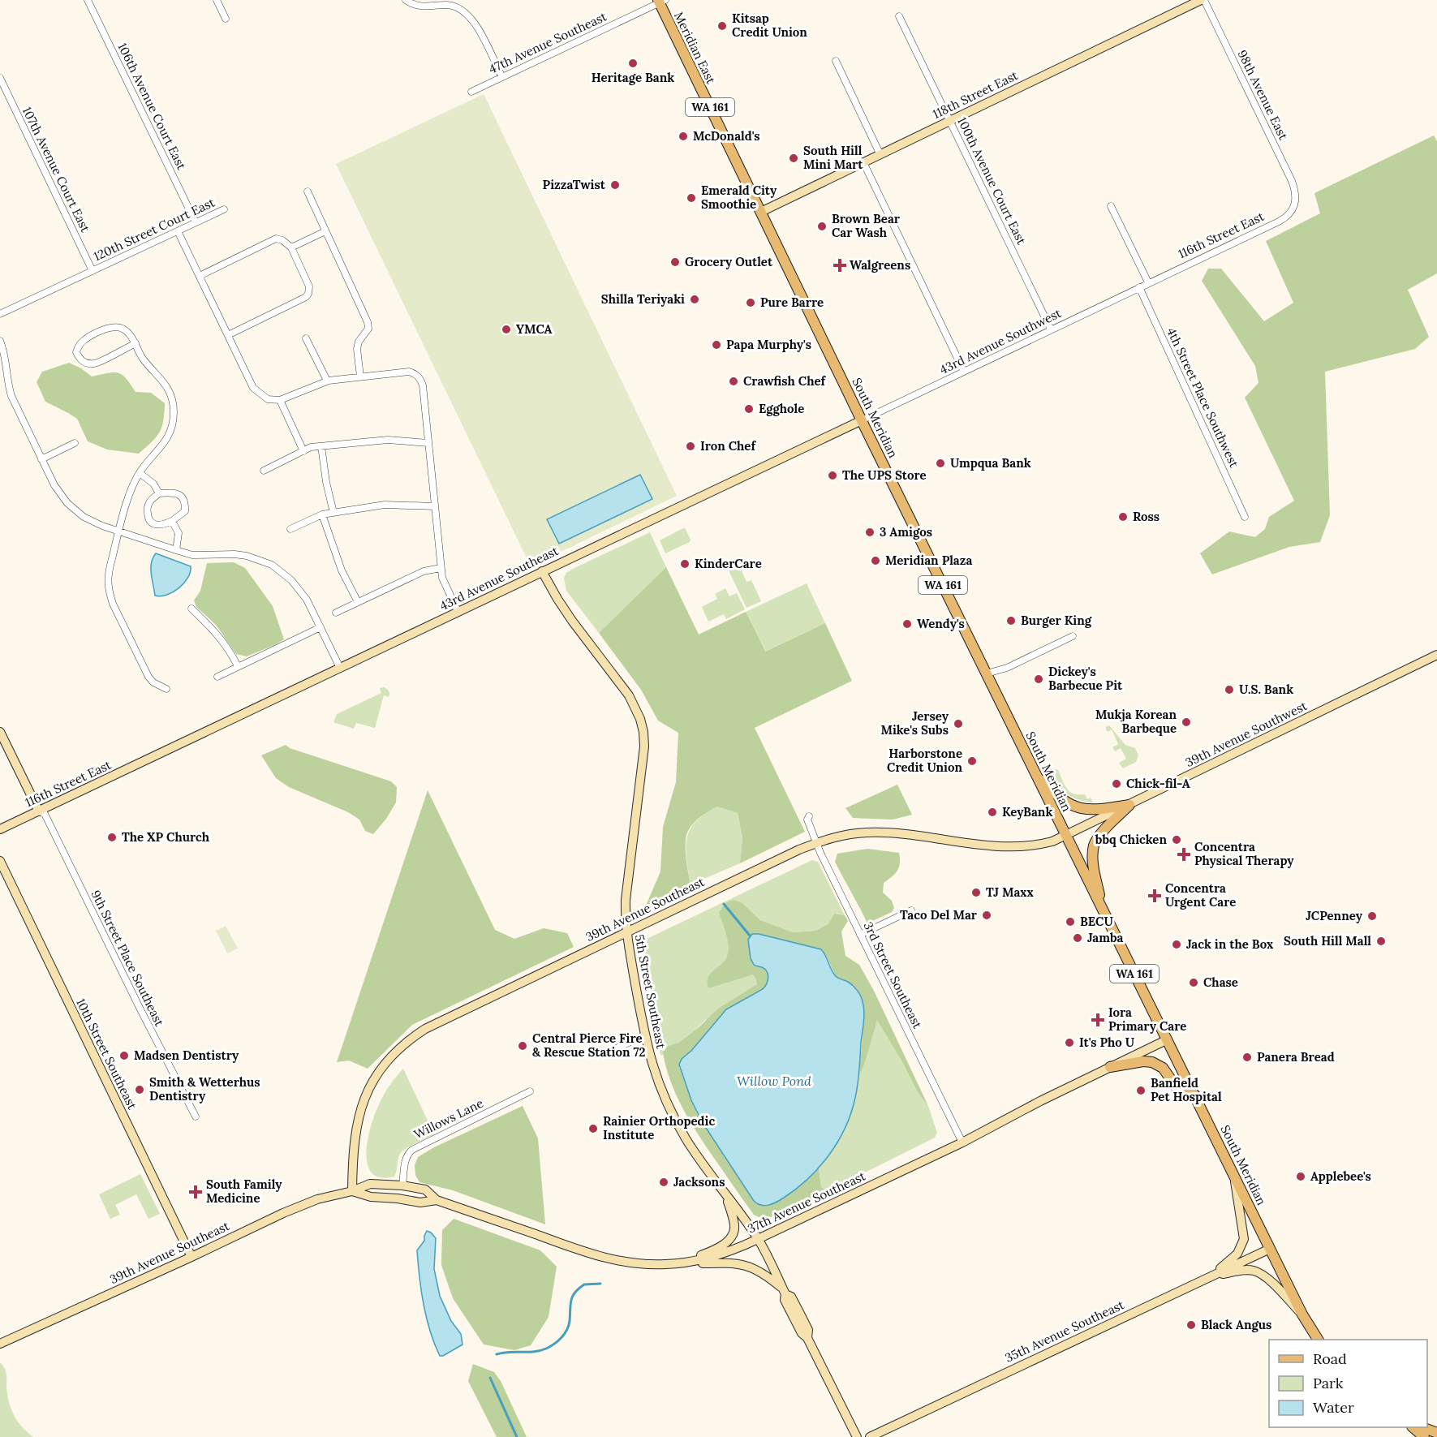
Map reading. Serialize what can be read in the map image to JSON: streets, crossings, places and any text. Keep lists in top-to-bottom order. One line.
{"streets":{"main road":["Meridian East","WA 161","South Meridian"],"street":["47th Avenue Southeast","118th Street East","98th Avenue East","106th Avenue Court East","107th Avenue Court East","100th Avenue Court East","120th Street Court East","116th Street East","43rd Avenue Southwest","4th Street Place Southwest","43rd Avenue Southeast","39th Avenue Southwest","39th Avenue Southeast","9th Street Place Southeast","3rd Street Southeast","5th Street Southeast","10th Street Southeast","Willows Lane","37th Avenue Southeast","35th Avenue Southeast"]},"crossings":[["47th Avenue Southeast","Meridian East"],["Meridian East","118th Street East"],["Meridian East","South Meridian"],["118th Street East","98th Avenue East"],["118th Street East","100th Avenue Court East"],["118th Street East","South Meridian"],["98th Avenue East","116th Street East"],["106th Avenue Court East","120th Street Court East"],["107th Avenue Court East","120th Street Court East"],["100th Avenue Court East","43rd Avenue Southwest"],["116th Street East","43rd Avenue Southwest"],["116th Street East","43rd Avenue Southeast"],["116th Street East","9th Street Place Southeast"],["43rd Avenue Southwest","4th Street Place Southwest"],["43rd Avenue Southwest","South Meridian"],["43rd Avenue Southwest","43rd Avenue Southeast"],["South Meridian","43rd Avenue Southeast"],["South Meridian","39th Avenue Southwest"],["South Meridian","39th Avenue Southeast"],["South Meridian","37th Avenue Southeast"],["South Meridian","35th Avenue Southeast"],["43rd Avenue Southeast","5th Street Southeast"],["39th Avenue Southwest","39th Avenue Southeast"],["39th Avenue Southeast","3rd Street Southeast"],["39th Avenue Southeast","5th Street Southeast"],["39th Avenue Southeast","10th Street Southeast"],["39th Avenue Southeast","Willows Lane"],["39th Avenue Southeast","37th Avenue Southeast"],["3rd Street Southeast","37th Avenue Southeast"],["5th Street Southeast","37th Avenue Southeast"],["Willows Lane","37th Avenue Southeast"]],"water":["Willow Pond"],"places":{"other":["Kitsap Credit Union","Heritage Bank","McDonald's","South Hill Mini Mart","PizzaTwist","Emerald City Smoothie","Brown Bear Car Wash","Grocery Outlet","Shilla Teriyaki","Pure Barre","YMCA","Papa Murphy's","Crawfish Chef","Egghole","Iron Chef","Umpqua Bank","The UPS Store","Ross","3 Amigos","Meridian Plaza","KinderCare","Burger King","Wendy's","Dickey's Barbecue Pit","U.S. Bank","Mukja Korean Barbeque","Jersey Mike's Subs","Harborstone Credit Union","Chick-fil-A","KeyBank","The XP Church","bbq Chicken","TJ Maxx","Taco Del Mar","JCPenney","BECU","Jamba","South Hill Mall","Jack in the Box","Chase","It's Pho U","Central Pierce Fire & Rescue Station 72","Madsen Dentistry","Panera Bread","Smith & Wetterhus Dentistry","Banfield Pet Hospital","Rainier Orthopedic Institute","Applebee's","Jacksons","Black Angus"],"health":["Walgreens","Concentra Physical Therapy","Concentra Urgent Care","Iora Primary Care","South Family Medicine"]},"legend":["Road","Park","Water"]}
